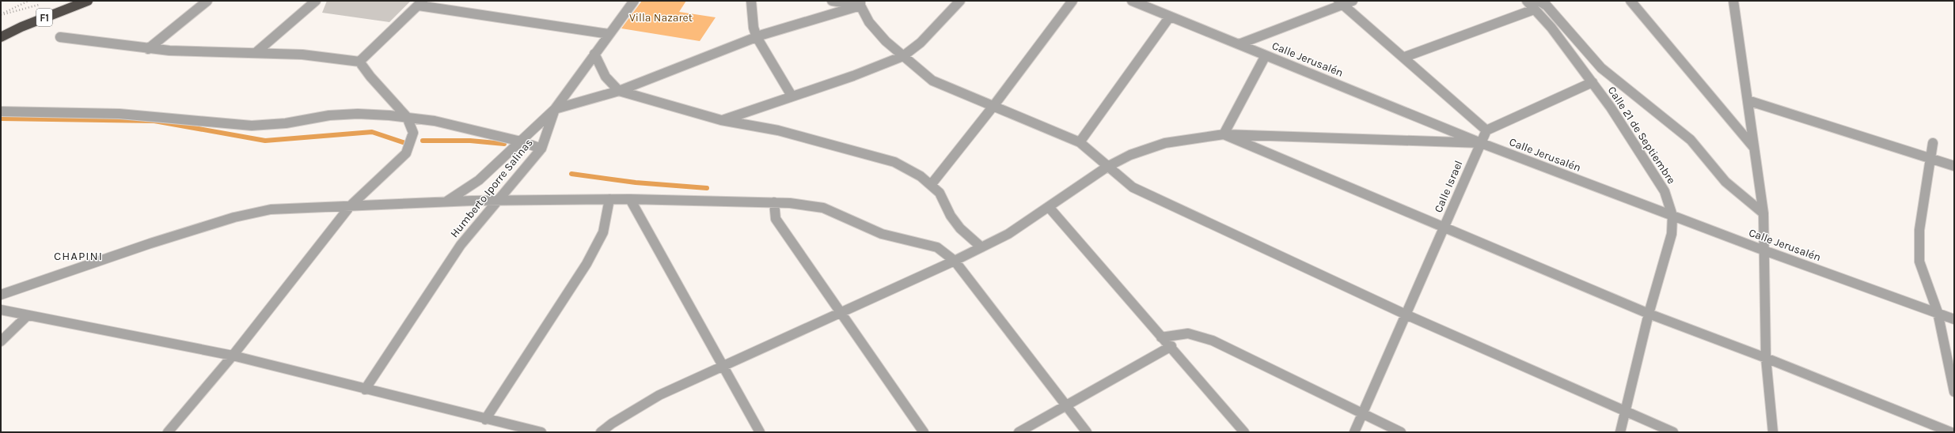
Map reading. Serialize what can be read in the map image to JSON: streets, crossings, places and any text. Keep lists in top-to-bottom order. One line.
{"streets":{"highway":["F1"],"street":["Calle Jerusalén","Calle 21 de Septiembre","Calle Israel","Humberto Iporre Salinas"]},"crossings":[["Calle Jerusalén","Calle 21 de Septiembre"],["Calle Jerusalén","Calle Israel"]],"districts":["CHAPINI"],"parks":["Villa Nazaret"]}
